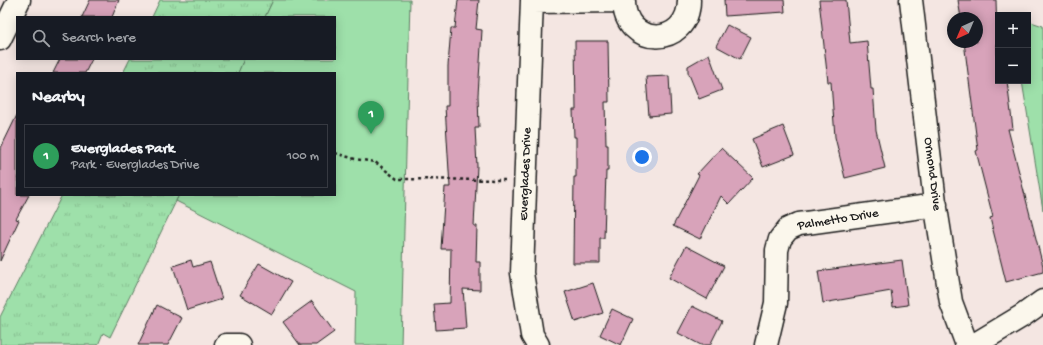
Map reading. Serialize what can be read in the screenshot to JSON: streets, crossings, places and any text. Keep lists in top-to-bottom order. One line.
{"streets":{"street":["Everglades Drive","Ormond Drive","Palmetto Drive"]},"crossings":[["Ormond Drive","Palmetto Drive"]],"north":"bottom left","page":{"map_buttons":["+","−"],"search":"Search here","heading":"Nearby","pins":"1","list":[{"mark":"1","name":"Everglades Park","note":"Park · Everglades Drive","value":"100 m"}]}}
